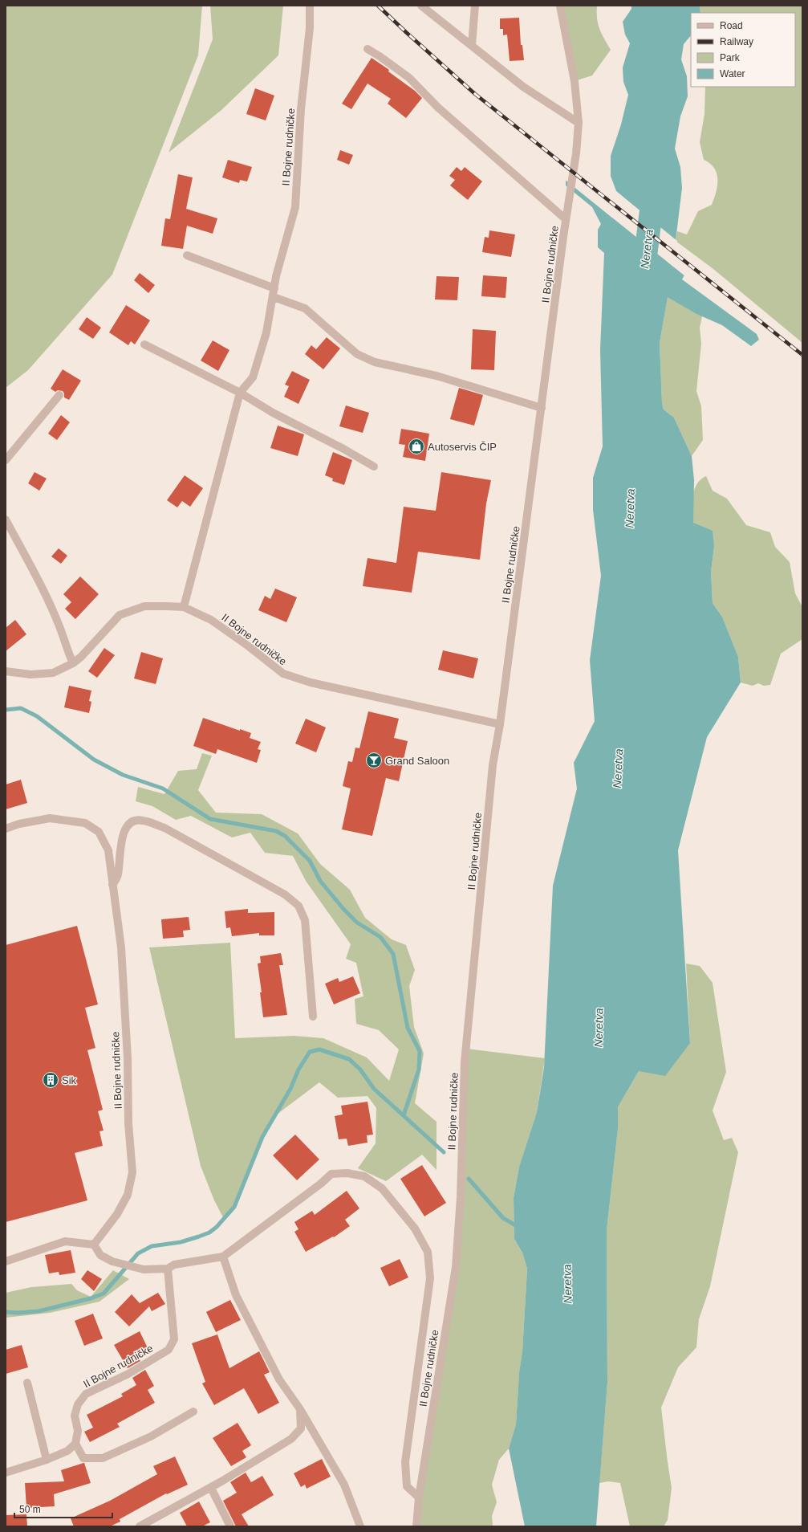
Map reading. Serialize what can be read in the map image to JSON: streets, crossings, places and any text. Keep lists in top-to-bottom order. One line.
{"streets":{"street":["II Bojne rudničke"]},"water":["Neretva"],"places":{"shop":["Autoservis ČIP"],"bar":["Grand Saloon"],"building":["Sik"]},"legend":["Road","Railway","Park","Water"],"scale_bar":"50 m"}
